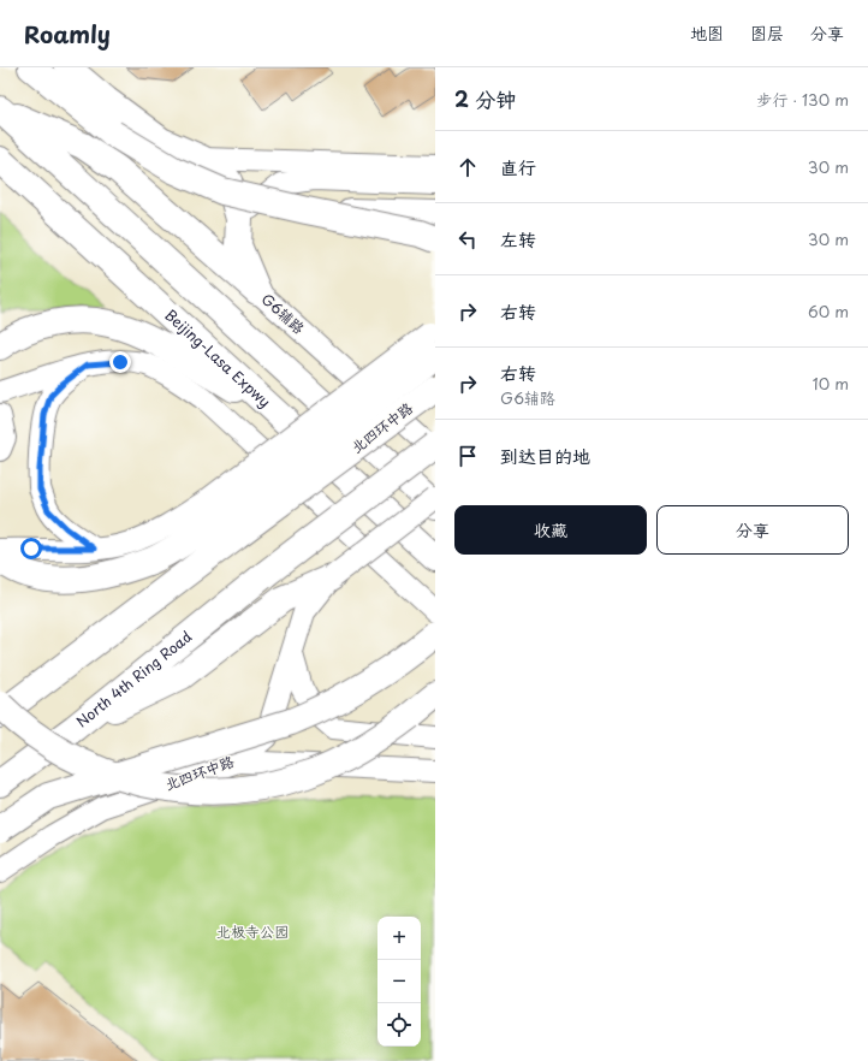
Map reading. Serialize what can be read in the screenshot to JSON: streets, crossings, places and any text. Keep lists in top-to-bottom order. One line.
{"streets":{"main road":["G6辅路","Beijing-Lasa Expwy","北四环中路","North 4th Ring Road"]},"parks":["北极寺公园"],"page":{"header":"Roamly","nav":["地图","图层","分享"],"heading":["2 分钟","步行 · 130 m"],"list":[["直行","30 m"],["左转","30 m"],["右转","60 m"],["右转","G6辅路","10 m"],"到达目的地"],"buttons":["收藏","分享"],"map_buttons":["+","−"]}}
